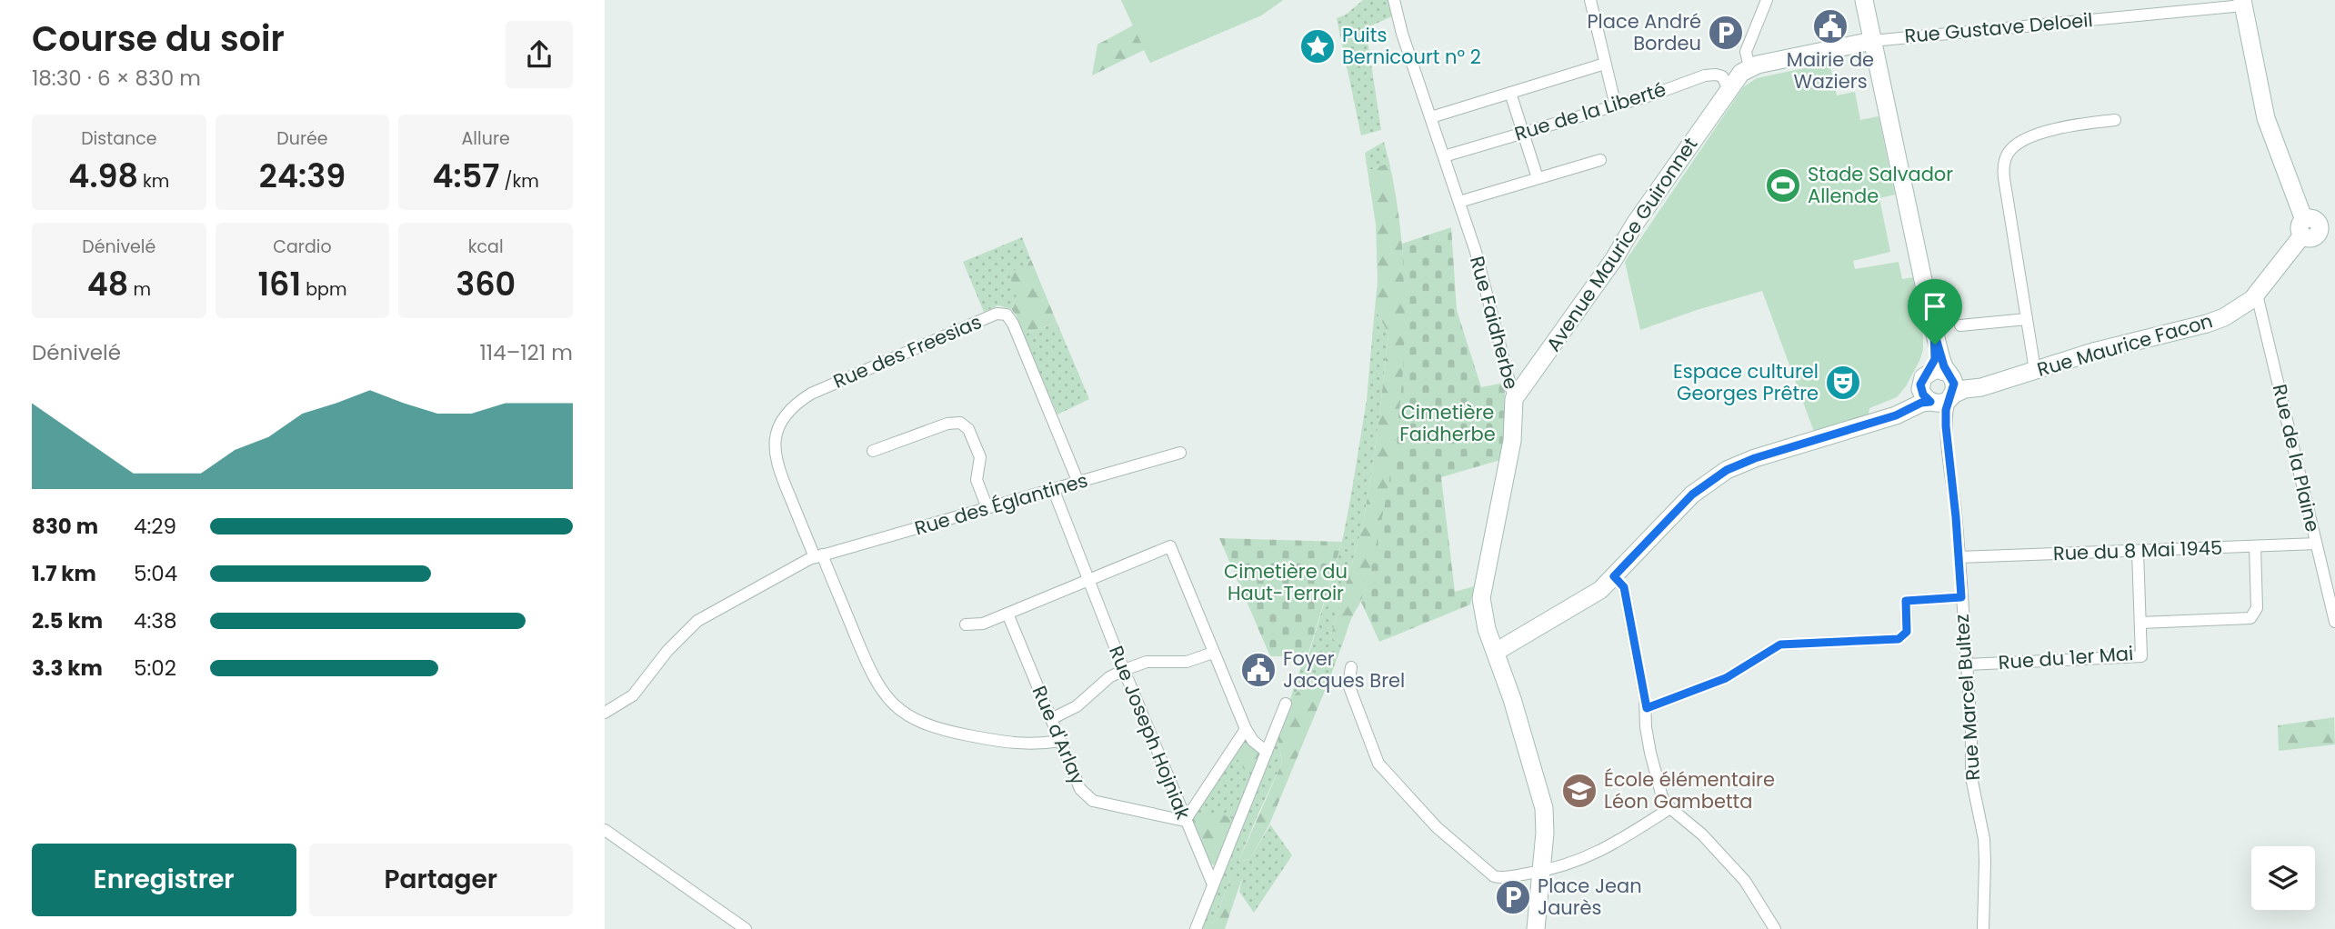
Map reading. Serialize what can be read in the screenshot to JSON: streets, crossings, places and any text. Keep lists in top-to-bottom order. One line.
{"streets":{"street":["Rue Gustave Deloeil","Rue de la Liberté","Avenue Maurice Guironnet","Rue Faidherbe","Rue Maurice Facon","Rue des Freesias","Rue de la Plaine","Rue des Églantines","Rue du 8 Mai 1945","Rue du 1er Mai","Rue Marcel Bultez","Rue Joseph Hojniak","Rue d'Arlay"]},"crossings":[["Rue de la Liberté","Avenue Maurice Guironnet"],["Rue de la Liberté","Rue Faidherbe"],["Avenue Maurice Guironnet","Rue Faidherbe"],["Rue Faidherbe","Rue Maurice Facon"],["Rue Maurice Facon","Rue de la Plaine"],["Rue Maurice Facon","Rue Marcel Bultez"],["Rue des Freesias","Rue des Églantines"],["Rue des Freesias","Rue d'Arlay"],["Rue de la Plaine","Rue du 8 Mai 1945"],["Rue des Églantines","Rue Joseph Hojniak"],["Rue du 8 Mai 1945","Rue du 1er Mai"],["Rue du 8 Mai 1945","Rue Marcel Bultez"],["Rue du 1er Mai","Rue Marcel Bultez"],["Rue Joseph Hojniak","Rue d'Arlay"]],"parks":["Cimetière Faidherbe","Cimetière du Haut-Terroir"],"places":{"public building":["Mairie de Waziers","Foyer Jacques Brel"],"parking":["Place André Bordeu","Place Jean Jaurès"],"place":["Puits Bernicourt n° 2"],"sports":["Stade Salvador Allende"],"theatre":["Espace culturel Georges Prêtre"],"school or university":["École élémentaire Léon Gambetta"]},"page":{"heading":["Course du soir","18:30 · 6 × 830 m"],"stats":[["Distance","4.98 km"],["Durée","24:39"],["Allure","4:57 /km"],["Dénivelé","48 m"],["Cardio","161 bpm"],["kcal","360"]],"chart":["Dénivelé","114–121 m"],"list":[{"name":"830 m","note":"4:29"},{"name":"1.7 km","note":"5:04"},{"name":"2.5 km","note":"4:38"},{"name":"3.3 km","note":"5:02"}],"buttons":["Enregistrer","Partager"]}}
